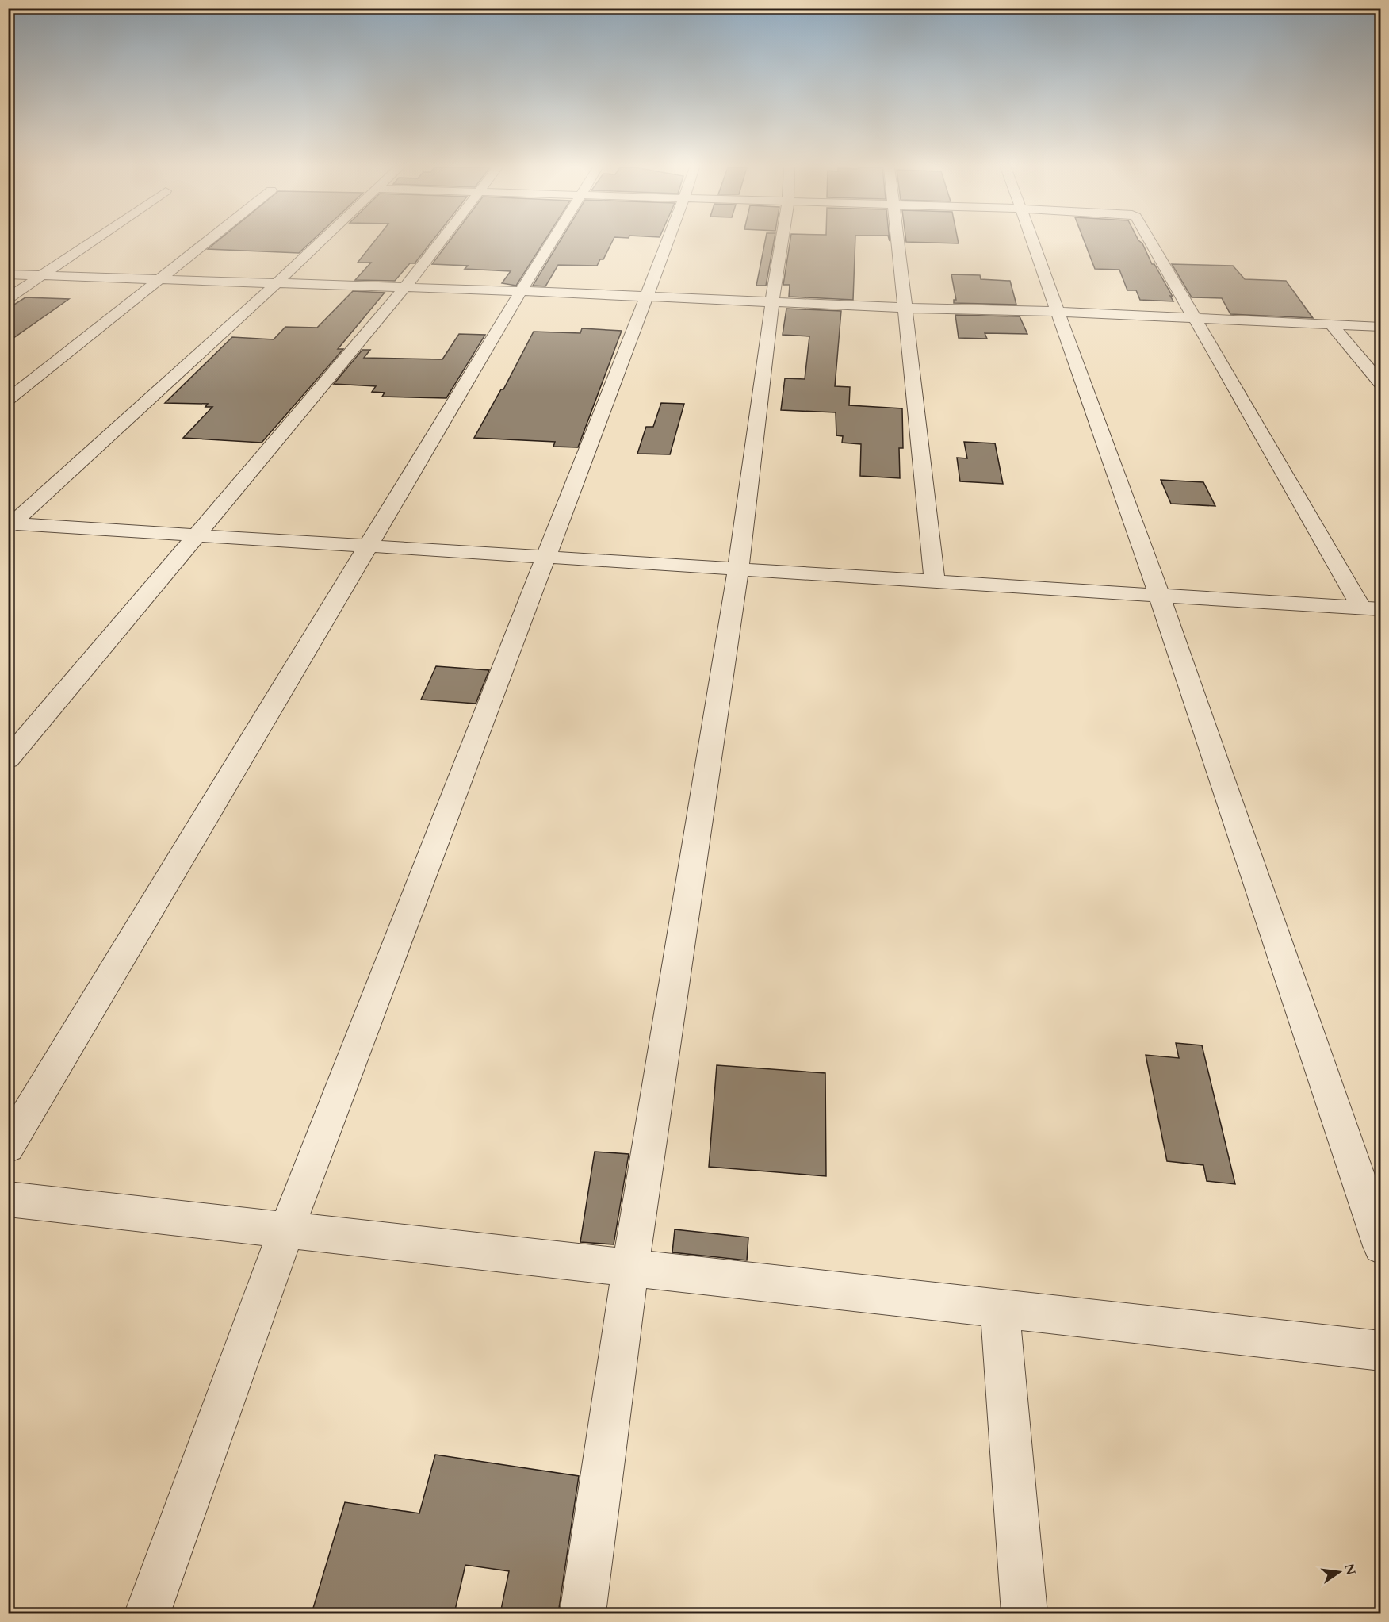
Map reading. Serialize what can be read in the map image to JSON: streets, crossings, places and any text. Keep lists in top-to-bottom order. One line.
{"north":"right"}
